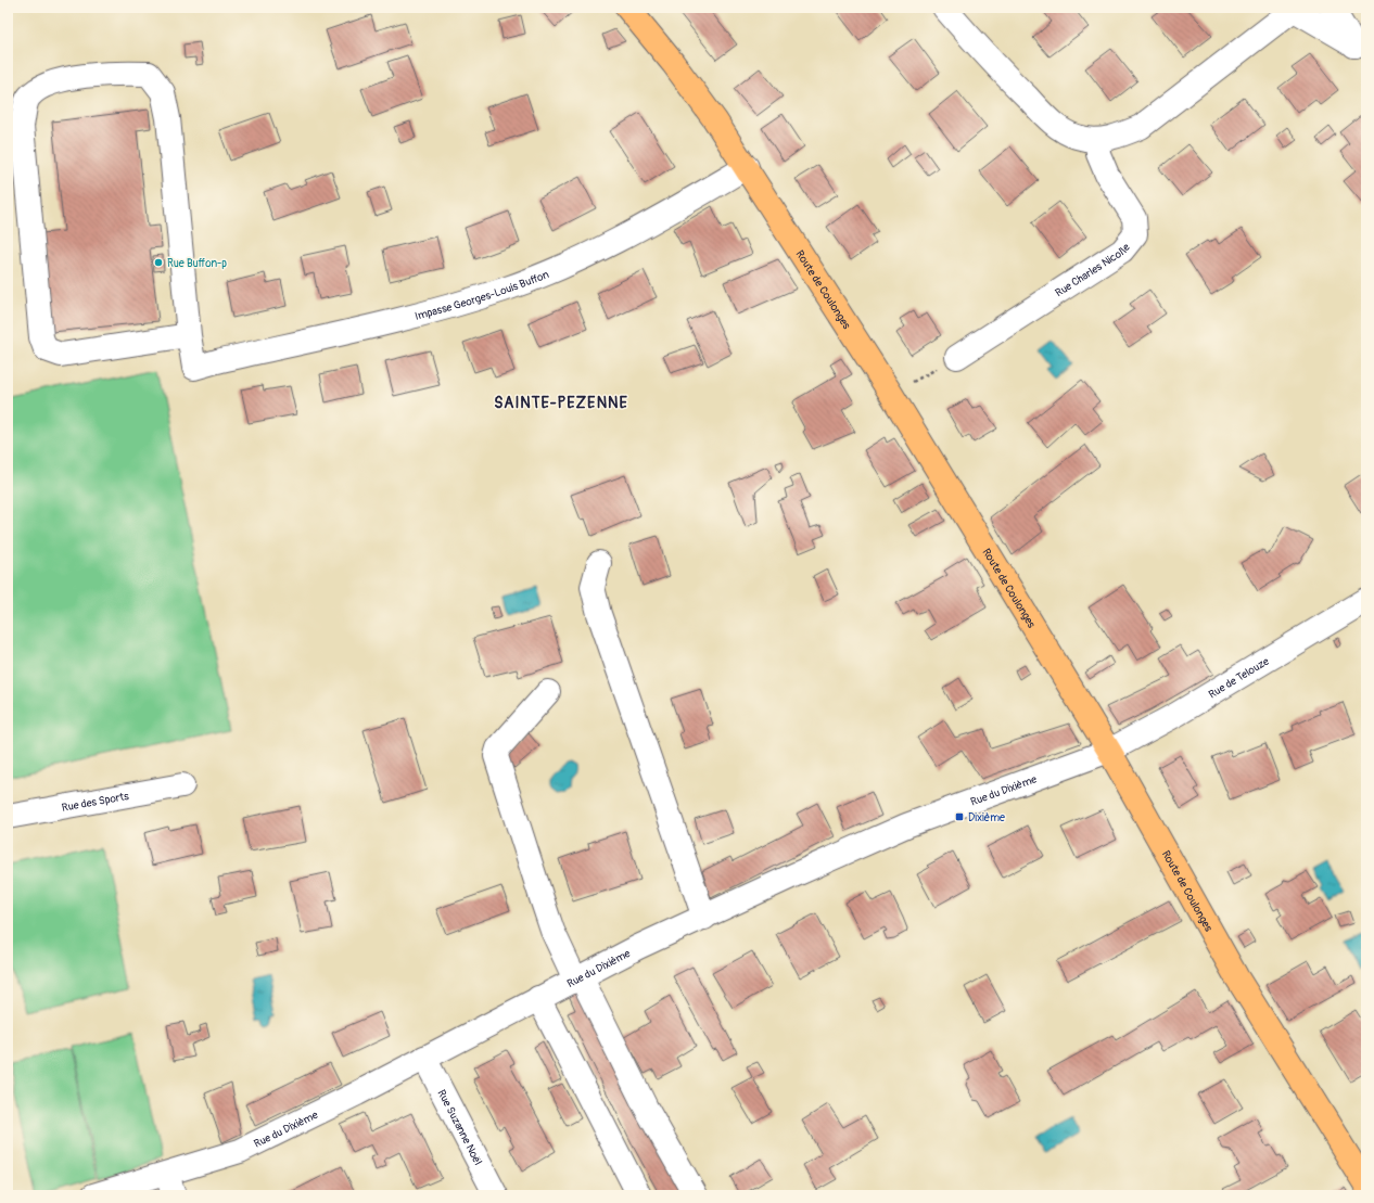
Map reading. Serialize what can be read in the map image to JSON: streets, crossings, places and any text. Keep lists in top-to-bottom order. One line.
{"streets":{"main road":["Route de Coulonges"],"street":["Rue Charles Nicolle","Impasse Georges-Louis Buffon","Rue de Telouze","Rue du Dixième","Rue des Sports","Rue Suzanne Noël"]},"crossings":[["Route de Coulonges","Impasse Georges-Louis Buffon"],["Route de Coulonges","Rue de Telouze"],["Route de Coulonges","Rue du Dixième"],["Rue de Telouze","Rue du Dixième"],["Rue du Dixième","Rue Suzanne Noël"]],"districts":["SAINTE-PEZENNE"],"places":{"other":["Rue Buffon-p"],"transit":["Dixième"]}}
